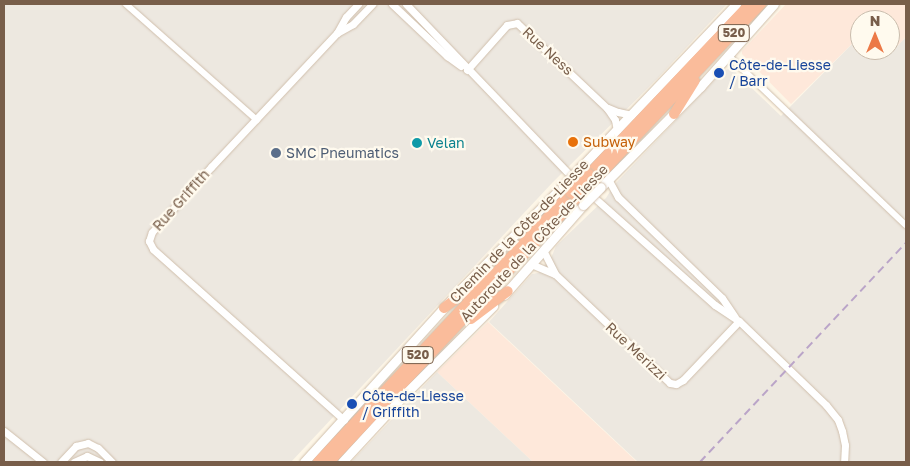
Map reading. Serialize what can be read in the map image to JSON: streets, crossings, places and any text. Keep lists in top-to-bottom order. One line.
{"streets":{"highway":["520","Autoroute de la Côte-de-Liesse"],"main road":["Chemin de la Côte-de-Liesse"],"street":["Rue Ness","Rue Griffith","Rue Merizzi"]},"crossings":[["Rue Ness","Chemin de la Côte-de-Liesse"],["Rue Griffith","Chemin de la Côte-de-Liesse"],["Chemin de la Côte-de-Liesse","Autoroute de la Côte-de-Liesse"],["Chemin de la Côte-de-Liesse","Rue Merizzi"]],"places":["Côte-de-Liesse / Barr","Subway","Velan","SMC Pneumatics","Côte-de-Liesse / Griffith"],"north":"top"}
